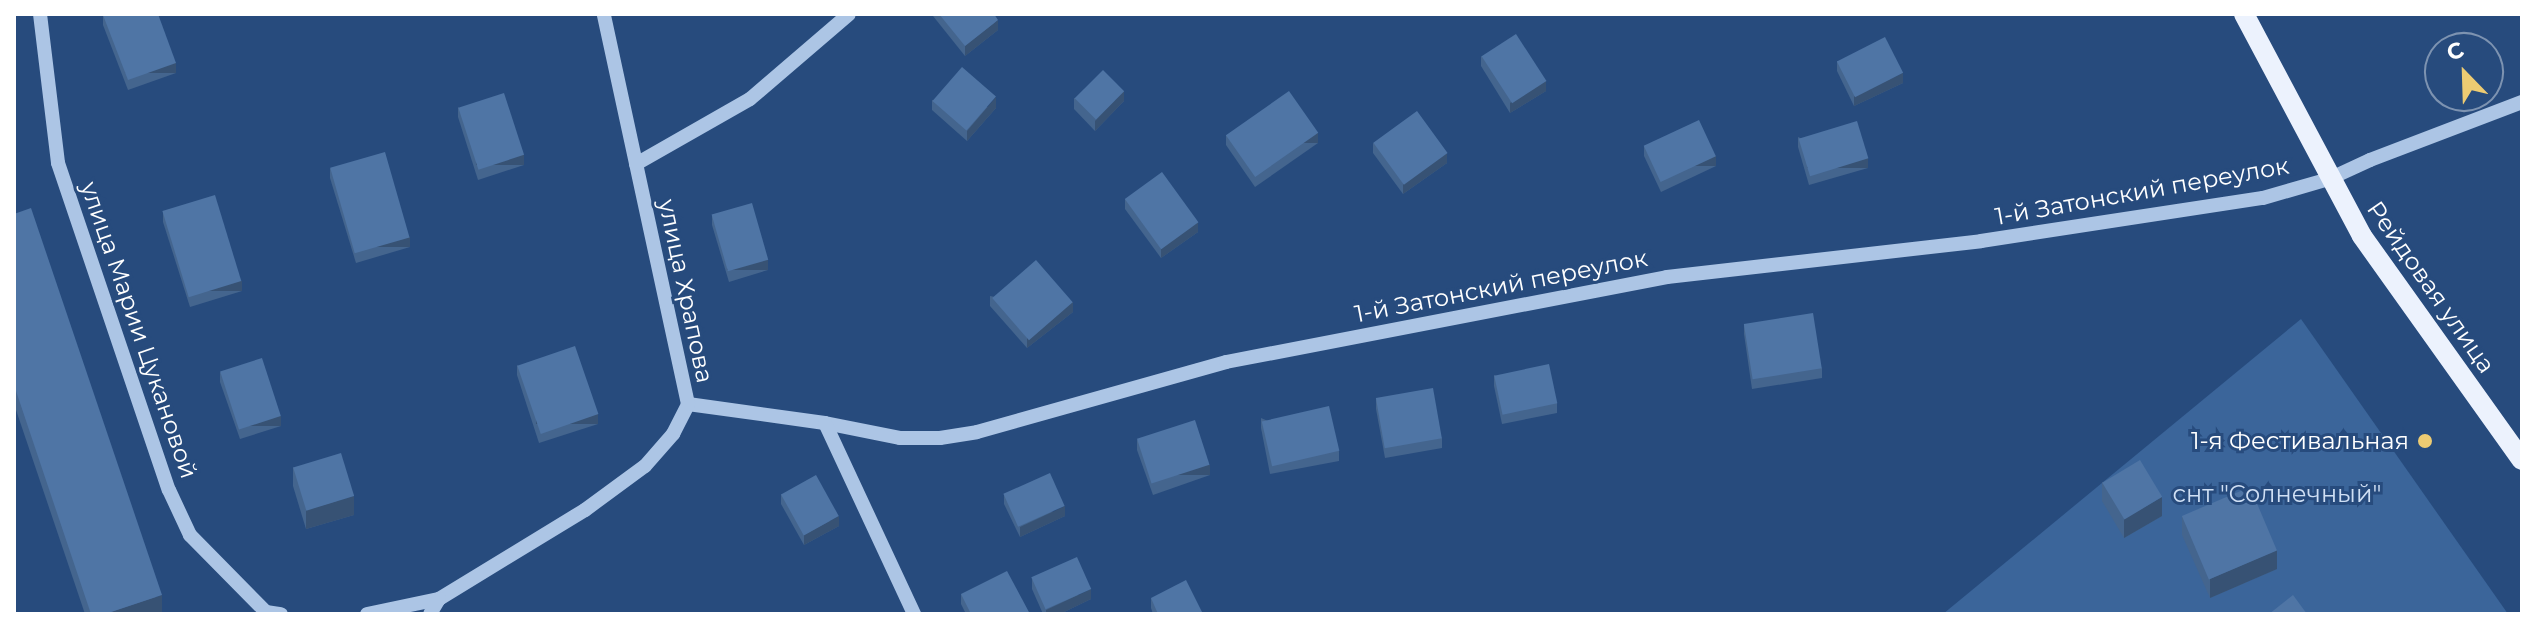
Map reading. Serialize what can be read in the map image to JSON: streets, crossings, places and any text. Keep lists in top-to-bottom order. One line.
{"streets":{"main road":["Рейдовая улица"],"street":["1-й Затонский переулок","улица Храпова","улица Марии Цукановой"]},"crossings":[["1-й Затонский переулок","Рейдовая улица"],["1-й Затонский переулок","улица Храпова"]],"parks":["снт \"Солнечный\""],"places":["1-я Фестивальная"],"north":"top left"}
